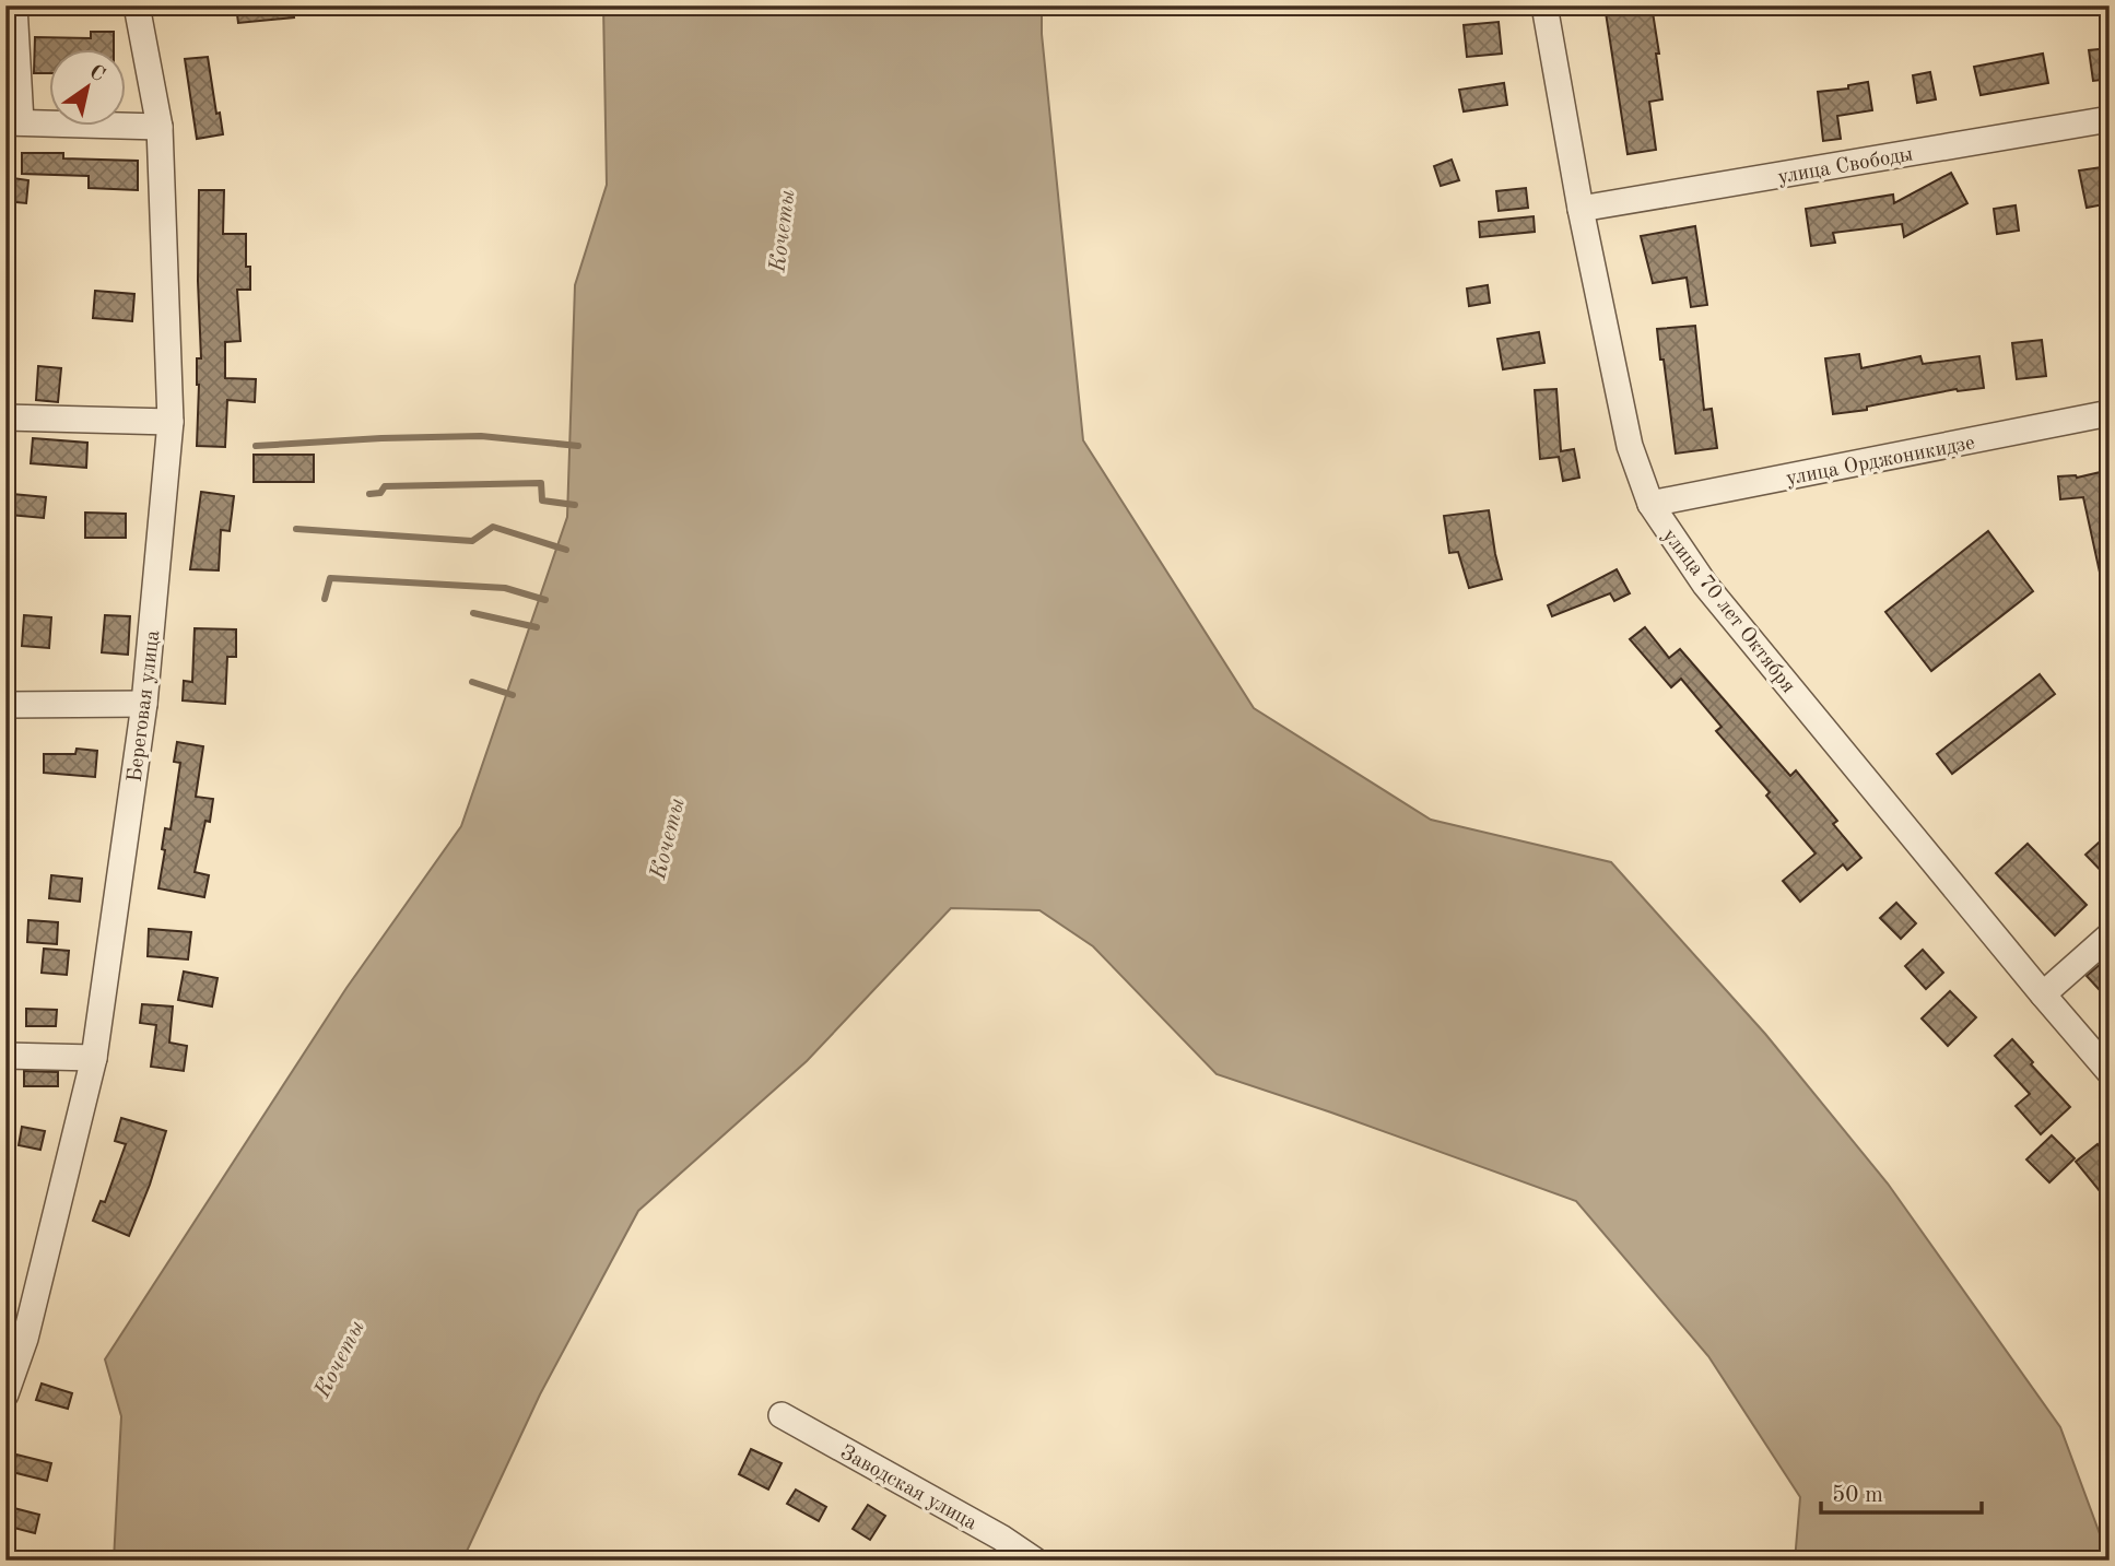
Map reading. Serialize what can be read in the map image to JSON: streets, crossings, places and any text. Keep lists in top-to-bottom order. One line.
{"streets":{"street":["улица Свободы","улица Орджоникидзе","улица 70 лет Октября","Береговая улица","Заводская улица"]},"crossings":[["улица Свободы","улица 70 лет Октября"],["улица Орджоникидзе","улица 70 лет Октября"]],"water":["Кочеты"],"scale_bar":"50 m","north":"top right"}
